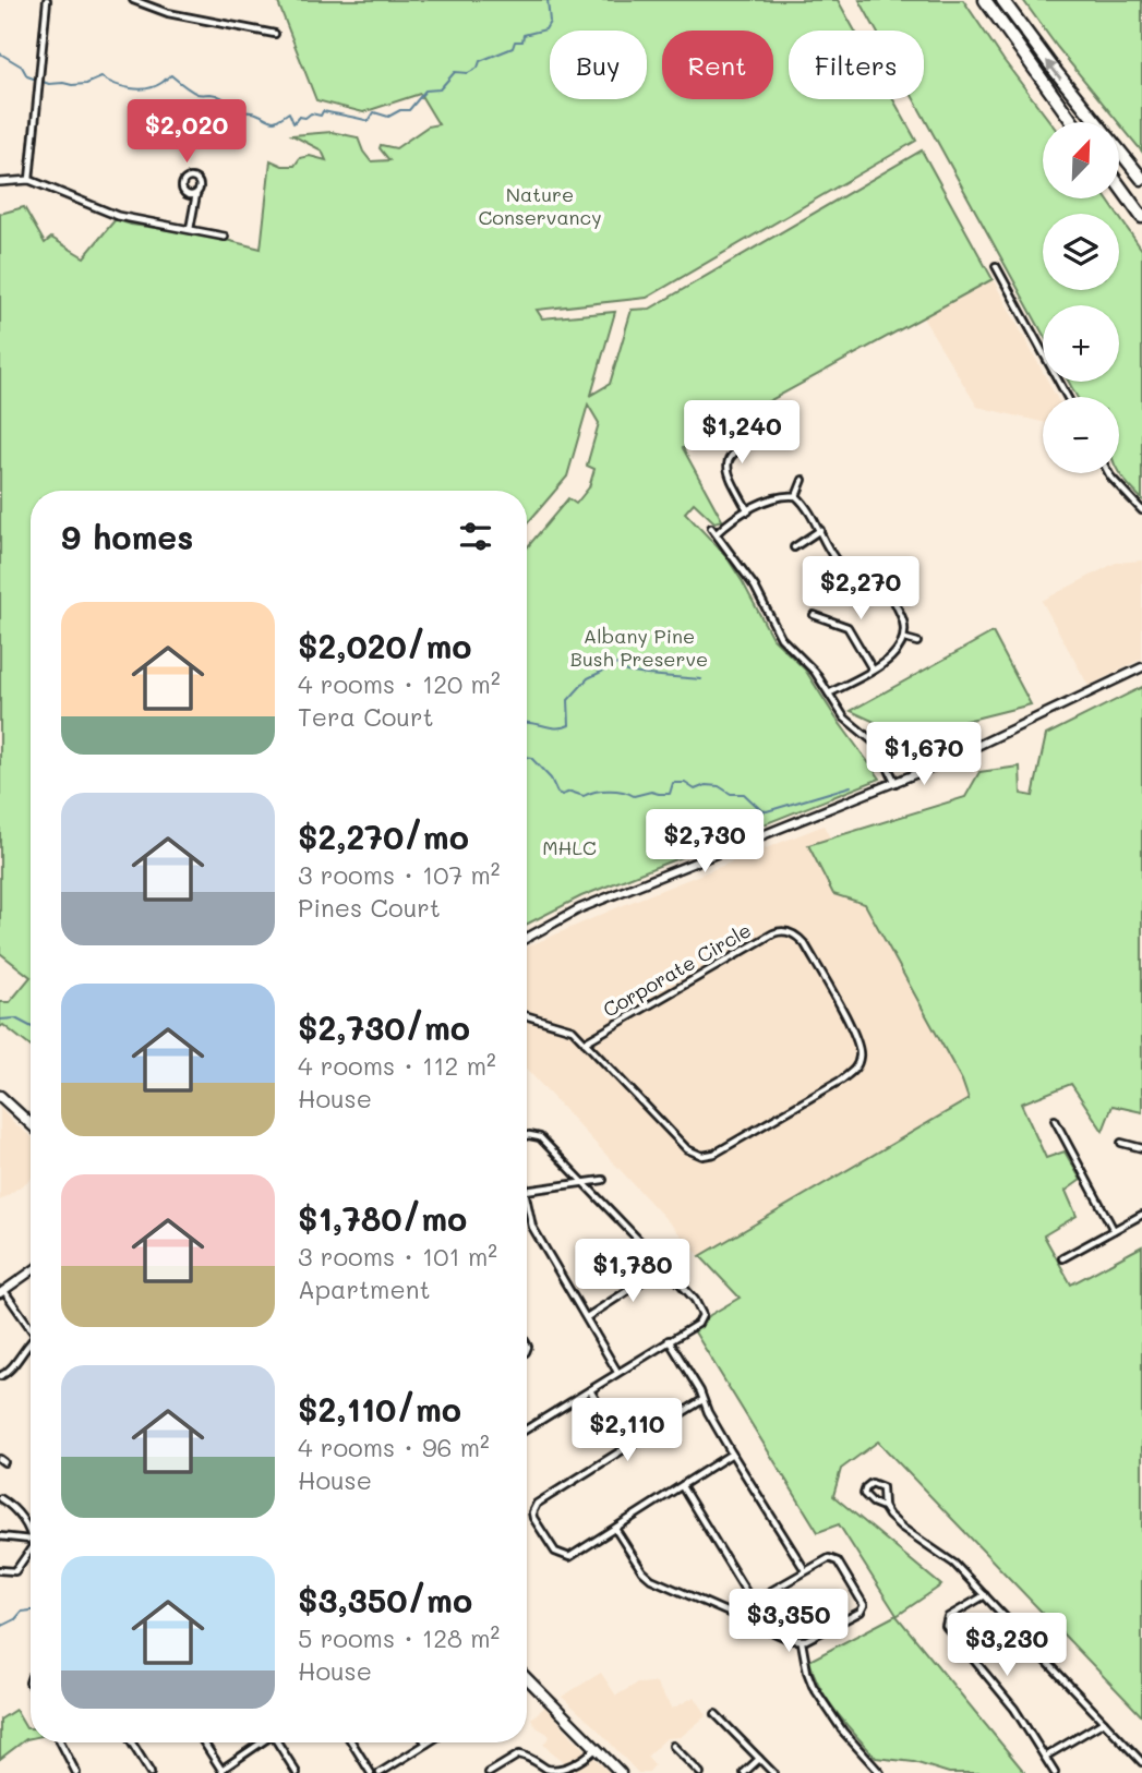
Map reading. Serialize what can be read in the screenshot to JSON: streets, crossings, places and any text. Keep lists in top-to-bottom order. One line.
{"streets":{"street":["Corporate Circle"]},"parks":["Nature Conservancy","Albany Pine Bush Preserve","MHLC"],"north":"top right","page":{"chip":["Buy","Rent","Filters"],"price":["$2,020","$1,240","$2,270","$1,670","$2,730","$1,780","$2,110","$3,350","$3,230"],"map_buttons":["+","−"],"heading":"9 homes","list":[{"name":"$2,020/mo","note":"4 rooms · 120 m² · Tera Court"},{"name":"$2,270/mo","note":"3 rooms · 107 m² · Pines Court"},{"name":"$2,730/mo","note":"4 rooms · 112 m² · House"},{"name":"$1,780/mo","note":"3 rooms · 101 m² · Apartment"},{"name":"$2,110/mo","note":"4 rooms · 96 m² · House"},{"name":"$3,350/mo","note":"5 rooms · 128 m² · House"}]}}
